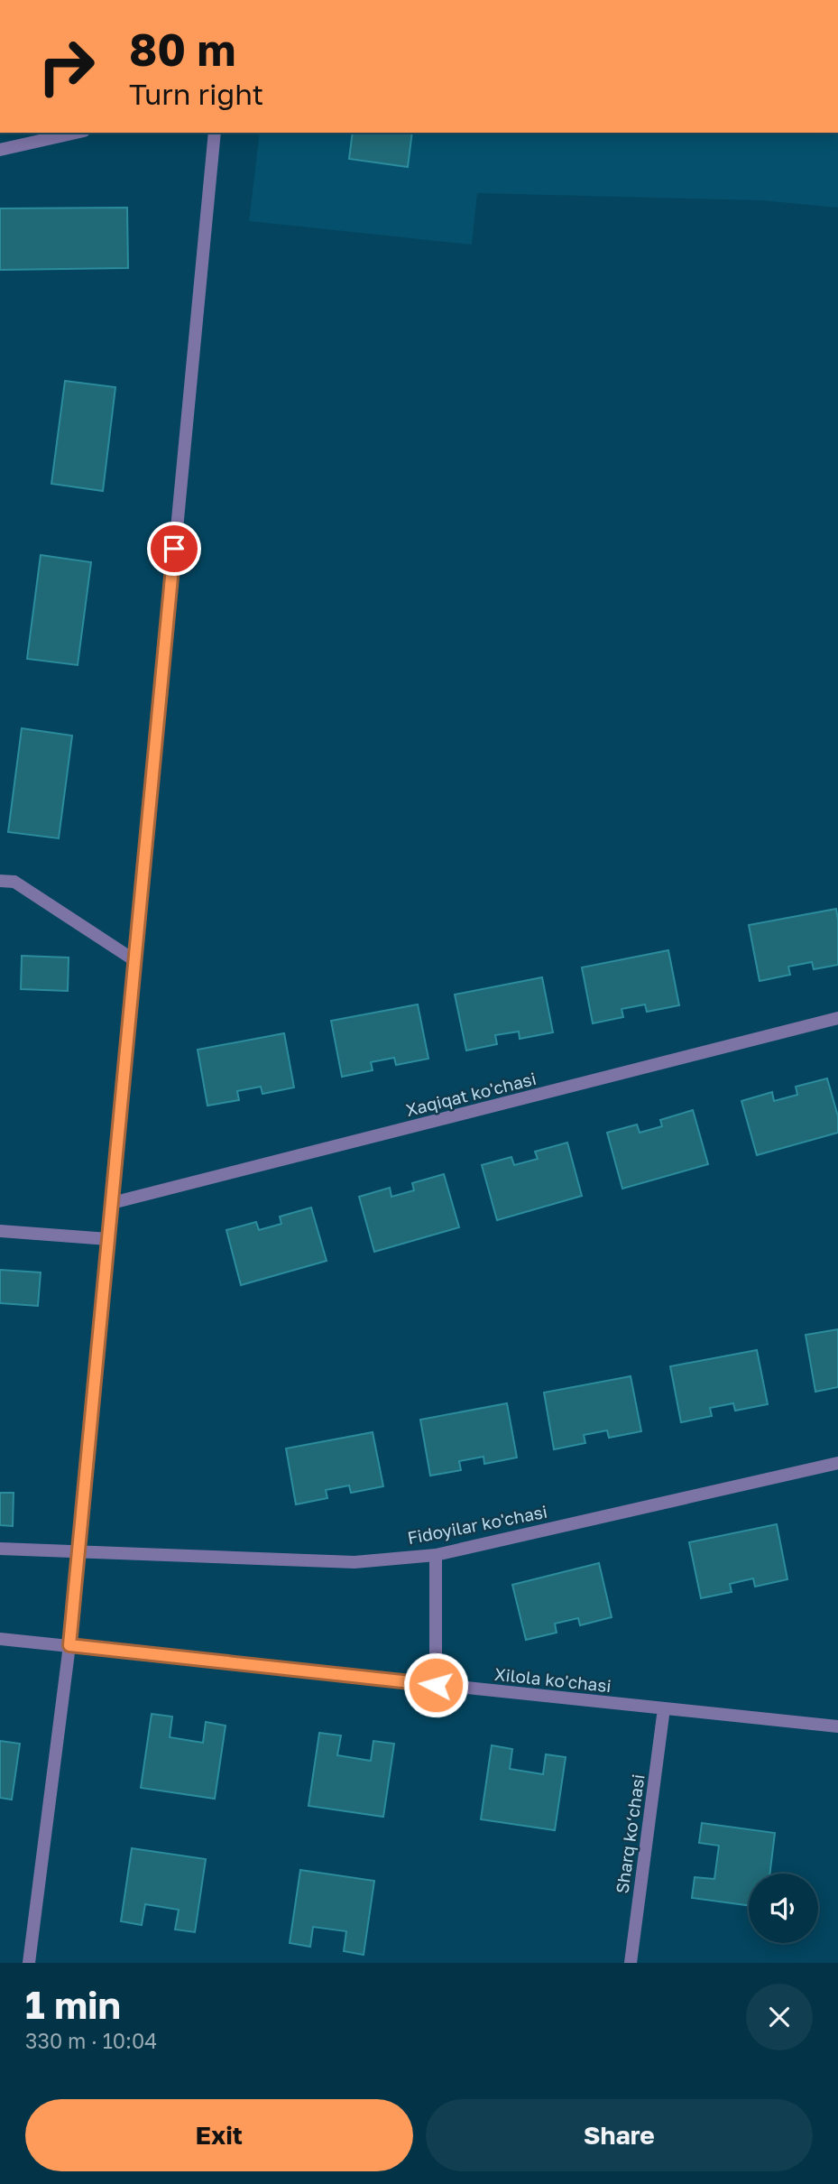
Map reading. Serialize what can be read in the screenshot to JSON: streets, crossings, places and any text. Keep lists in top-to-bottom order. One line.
{"streets":{"street":["Xaqiqat ko'chasi","Fidoyilar ko'chasi","Xilola ko'chasi","Sharq ko‘chasi"]},"crossings":[["Xilola ko'chasi","Sharq ko‘chasi"]],"page":{"turn":["80 m","Turn right"],"heading":["1 min","330 m · 10:04"],"buttons":["Exit","Share"]}}
